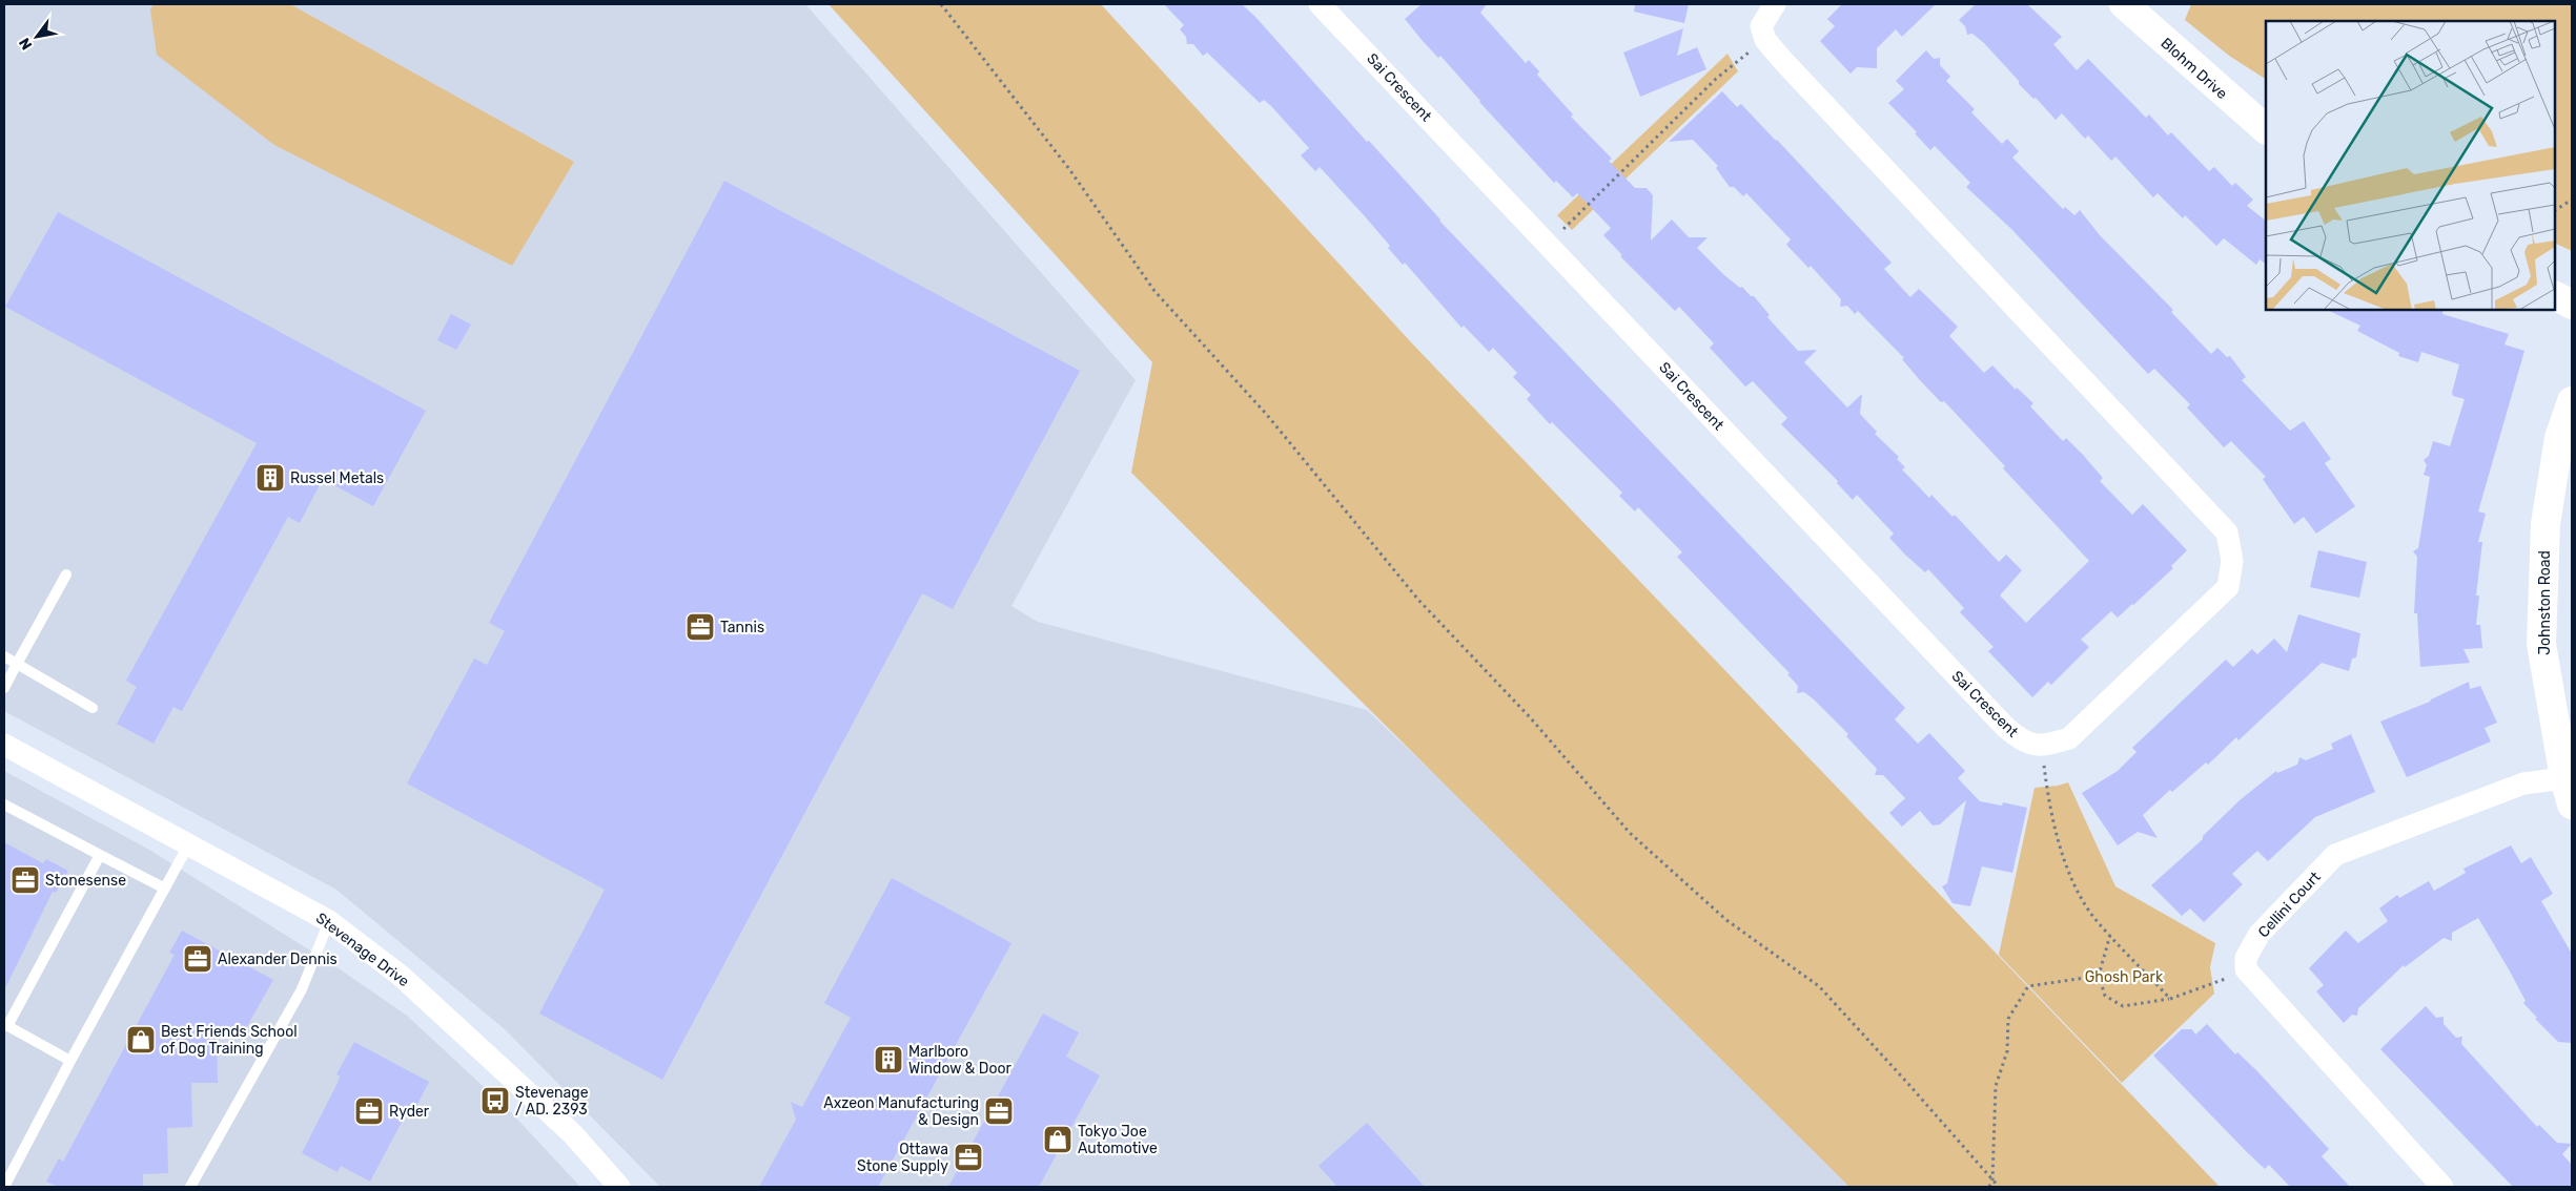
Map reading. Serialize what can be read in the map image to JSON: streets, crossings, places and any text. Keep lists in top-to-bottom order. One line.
{"streets":{"street":["Blohm Drive","Sai Crescent","Johnston Road","Cellini Court","Stevenage Drive"]},"crossings":[["Johnston Road","Cellini Court"]],"parks":["Ghosh Park"],"places":{"building":["Russel Metals","Marlboro Window & Door"],"office":["Tannis","Stonesense","Alexander Dennis","Ryder","Axzeon Manufacturing & Design","Ottawa Stone Supply"],"shop":["Best Friends School of Dog Training","Tokyo Joe Automotive"],"bus stop":["Stevenage / AD. 2393"]},"north":"bottom left"}
